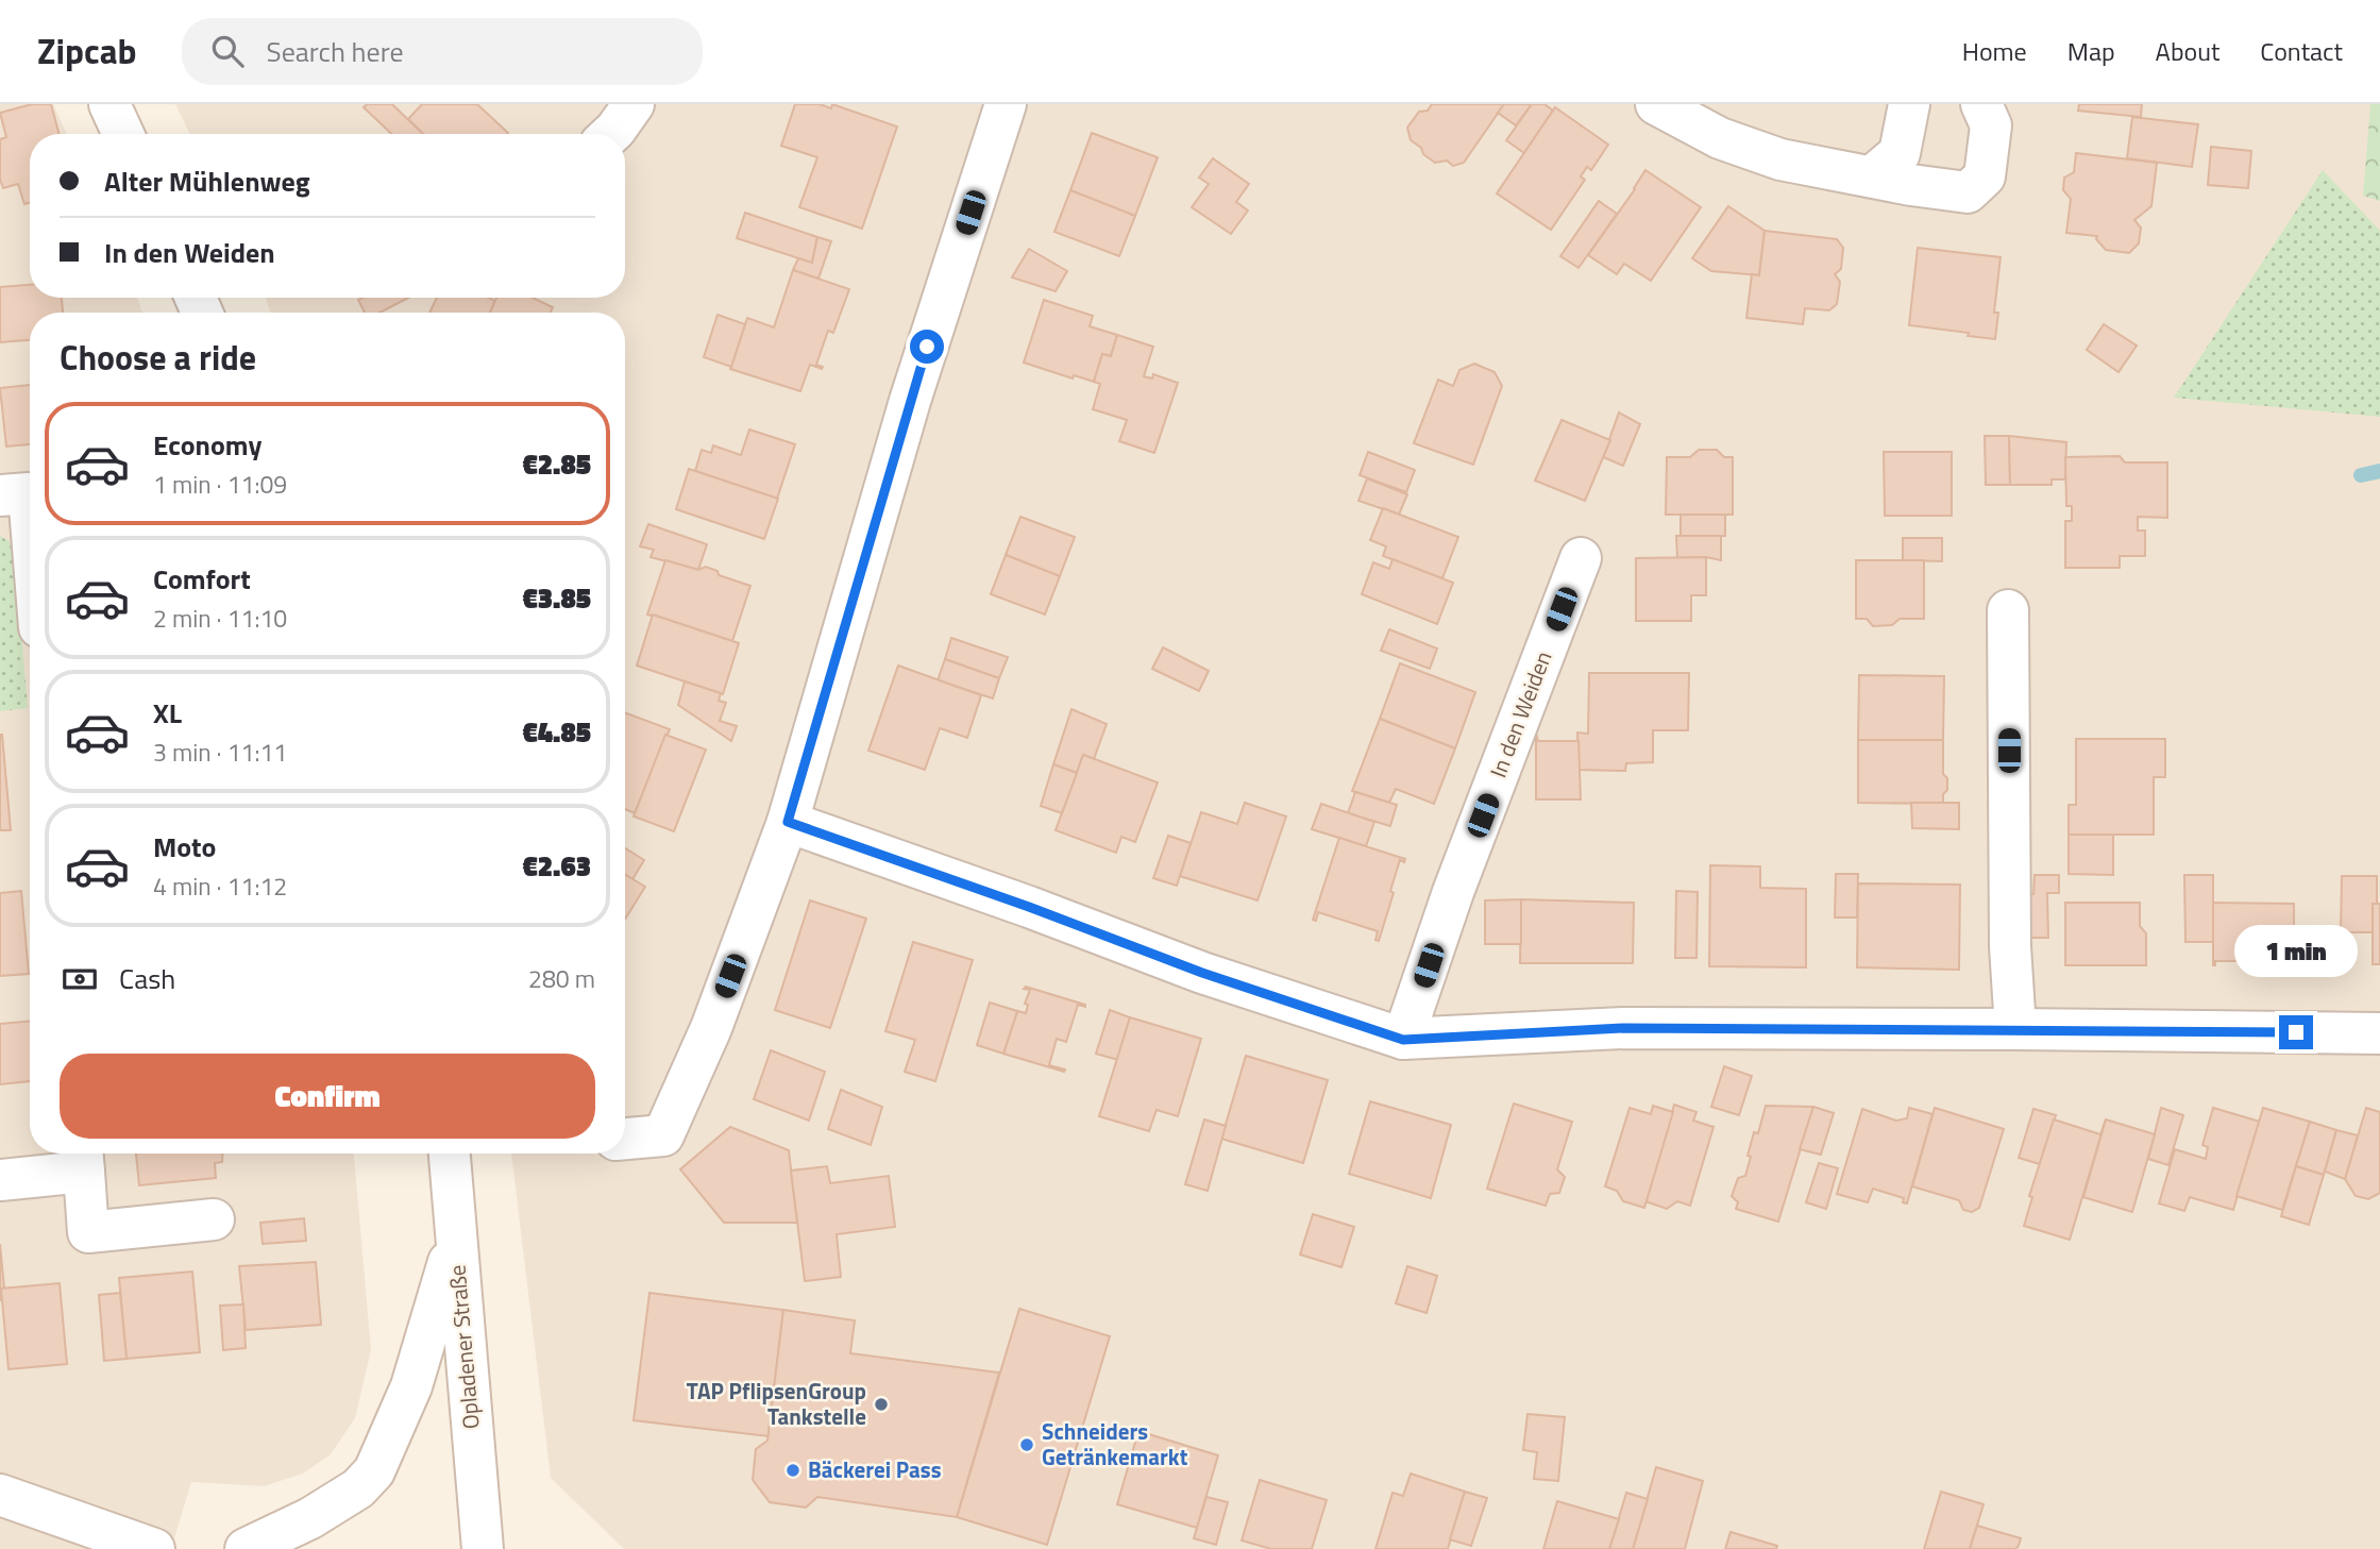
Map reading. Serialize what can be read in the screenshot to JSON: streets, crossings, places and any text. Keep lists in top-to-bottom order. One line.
{"streets":{"street":["In den Weiden","Opladener Straße"]},"places":["TAP PflipsenGroup Tankstelle","Schneiders Getränkemarkt","Bäckerei Pass"],"page":{"header":"Zipcab","search":"Search here","nav":["Home","Map","About","Contact"],"banner":["Alter Mühlenweg","In den Weiden"],"heading":"Choose a ride","list":[{"name":"Economy","note":"1 min · 11:09","value":"€2.85"},{"name":"Comfort","note":"2 min · 11:10","value":"€3.85"},{"name":"XL","note":"3 min · 11:11","value":"€4.85"},{"name":"Moto","note":"4 min · 11:12","value":"€2.63"}],"bubble":"1 min","pay":["Cash","280 m"],"buttons":"Confirm"}}
